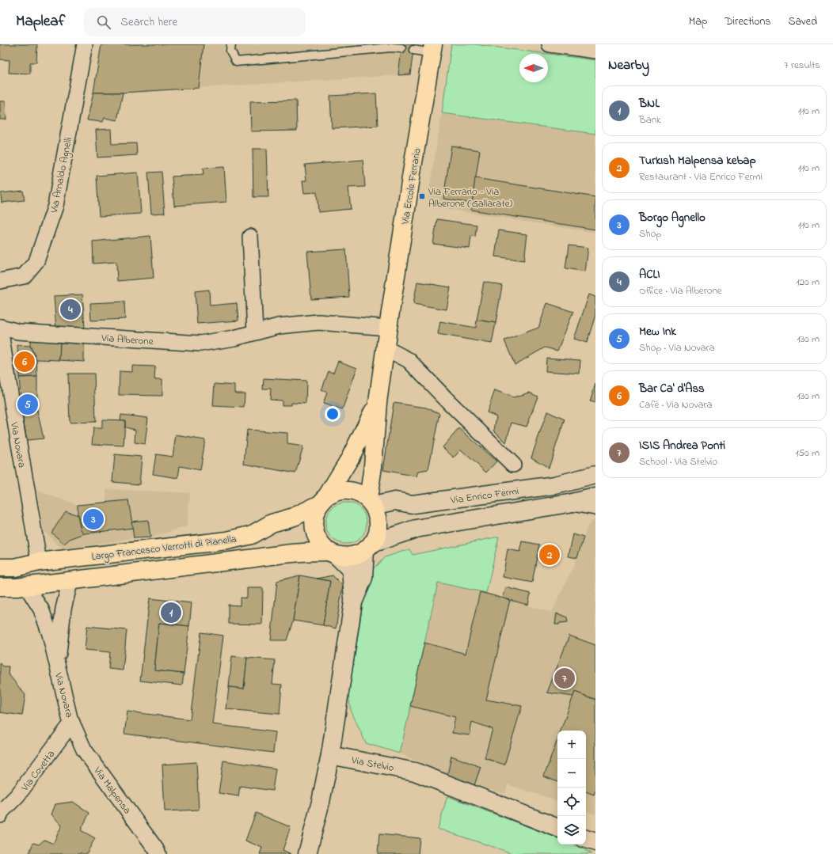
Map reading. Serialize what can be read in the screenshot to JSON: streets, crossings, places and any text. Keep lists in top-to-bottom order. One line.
{"streets":{"main road":["Via Ercole Ferrario","Largo Francesco Verrotti di Pianella"],"street":["Via Arnaldo Agnelli","Via Alberone","Via Novara","Via Enrico Fermi","Via Stelvio","Via Covetta","Via Malpensa"]},"crossings":[["Via Ercole Ferrario","Via Alberone"],["Via Alberone","Via Novara"],["Via Novara","Largo Francesco Verrotti di Pianella"],["Via Novara","Via Covetta"],["Via Novara","Via Malpensa"],["Via Enrico Fermi","Largo Francesco Verrotti di Pianella"],["Via Covetta","Via Malpensa"]],"places":{"transit":["Via Ferrario - Via Alberone (Gallarate)"]},"north":"left","page":{"header":"Mapleaf","search":"Search here","nav":["Map","Directions","Saved"],"heading":["Nearby","7 results"],"list":[{"mark":"1","name":"BNL","note":"Bank","value":"110 m"},{"mark":"2","name":"Turkısh Malpensa kebap","note":"Restaurant · Via Enrico Fermi","value":"110 m"},{"mark":"3","name":"Borgo Agnello","note":"Shop","value":"110 m"},{"mark":"4","name":"ACLI","note":"Office · Via Alberone","value":"120 m"},{"mark":"5","name":"Mew Ink","note":"Shop · Via Novara","value":"130 m"},{"mark":"6","name":"Bar Ca' d'Ass","note":"Café · Via Novara","value":"130 m"},{"mark":"7","name":"ISIS Andrea Ponti","note":"School · Via Stelvio","value":"150 m"}],"pins":["4","6","5","3","2","1","7"],"map_buttons":["+","−"]}}
